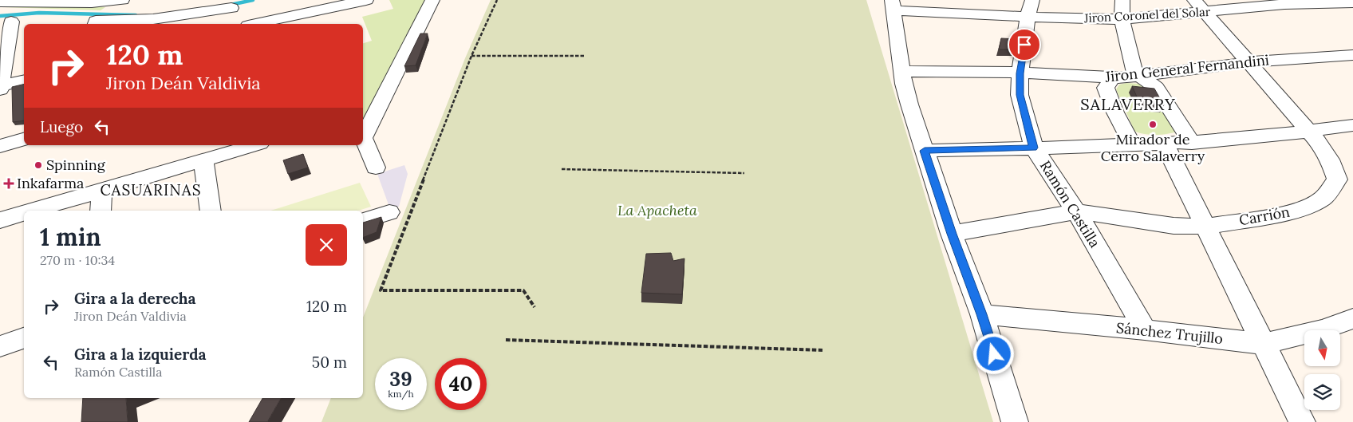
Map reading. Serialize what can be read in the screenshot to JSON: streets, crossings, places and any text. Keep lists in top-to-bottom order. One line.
{"streets":{"street":["Jiron Coronel del Solar","Jiron General Fernandini","Ramón Castilla","Carrión","Sánchez Trujillo"]},"crossings":[["Jiron Coronel del Solar","Ramón Castilla"],["Jiron Coronel del Solar","Carrión"],["Jiron General Fernandini","Ramón Castilla"],["Jiron General Fernandini","Carrión"],["Ramón Castilla","Carrión"],["Ramón Castilla","Sánchez Trujillo"]],"districts":["SALAVERRY","CASUARINAS"],"parks":["La Apacheta"],"places":{"other":["Mirador de Cerro Salaverry","Spinning"],"health":["Inkafarma"]},"north":"bottom","page":{"turn":["120 m","Jiron Deán Valdivia"],"then":"Luego","heading":["1 min","270 m · 10:34"],"list":[{"name":"Gira a la derecha","note":"Jiron Deán Valdivia","value":"120 m"},{"name":"Gira a la izquierda","note":"Ramón Castilla","value":"50 m"}],"speed":"39 km/h","limit":"40"}}
